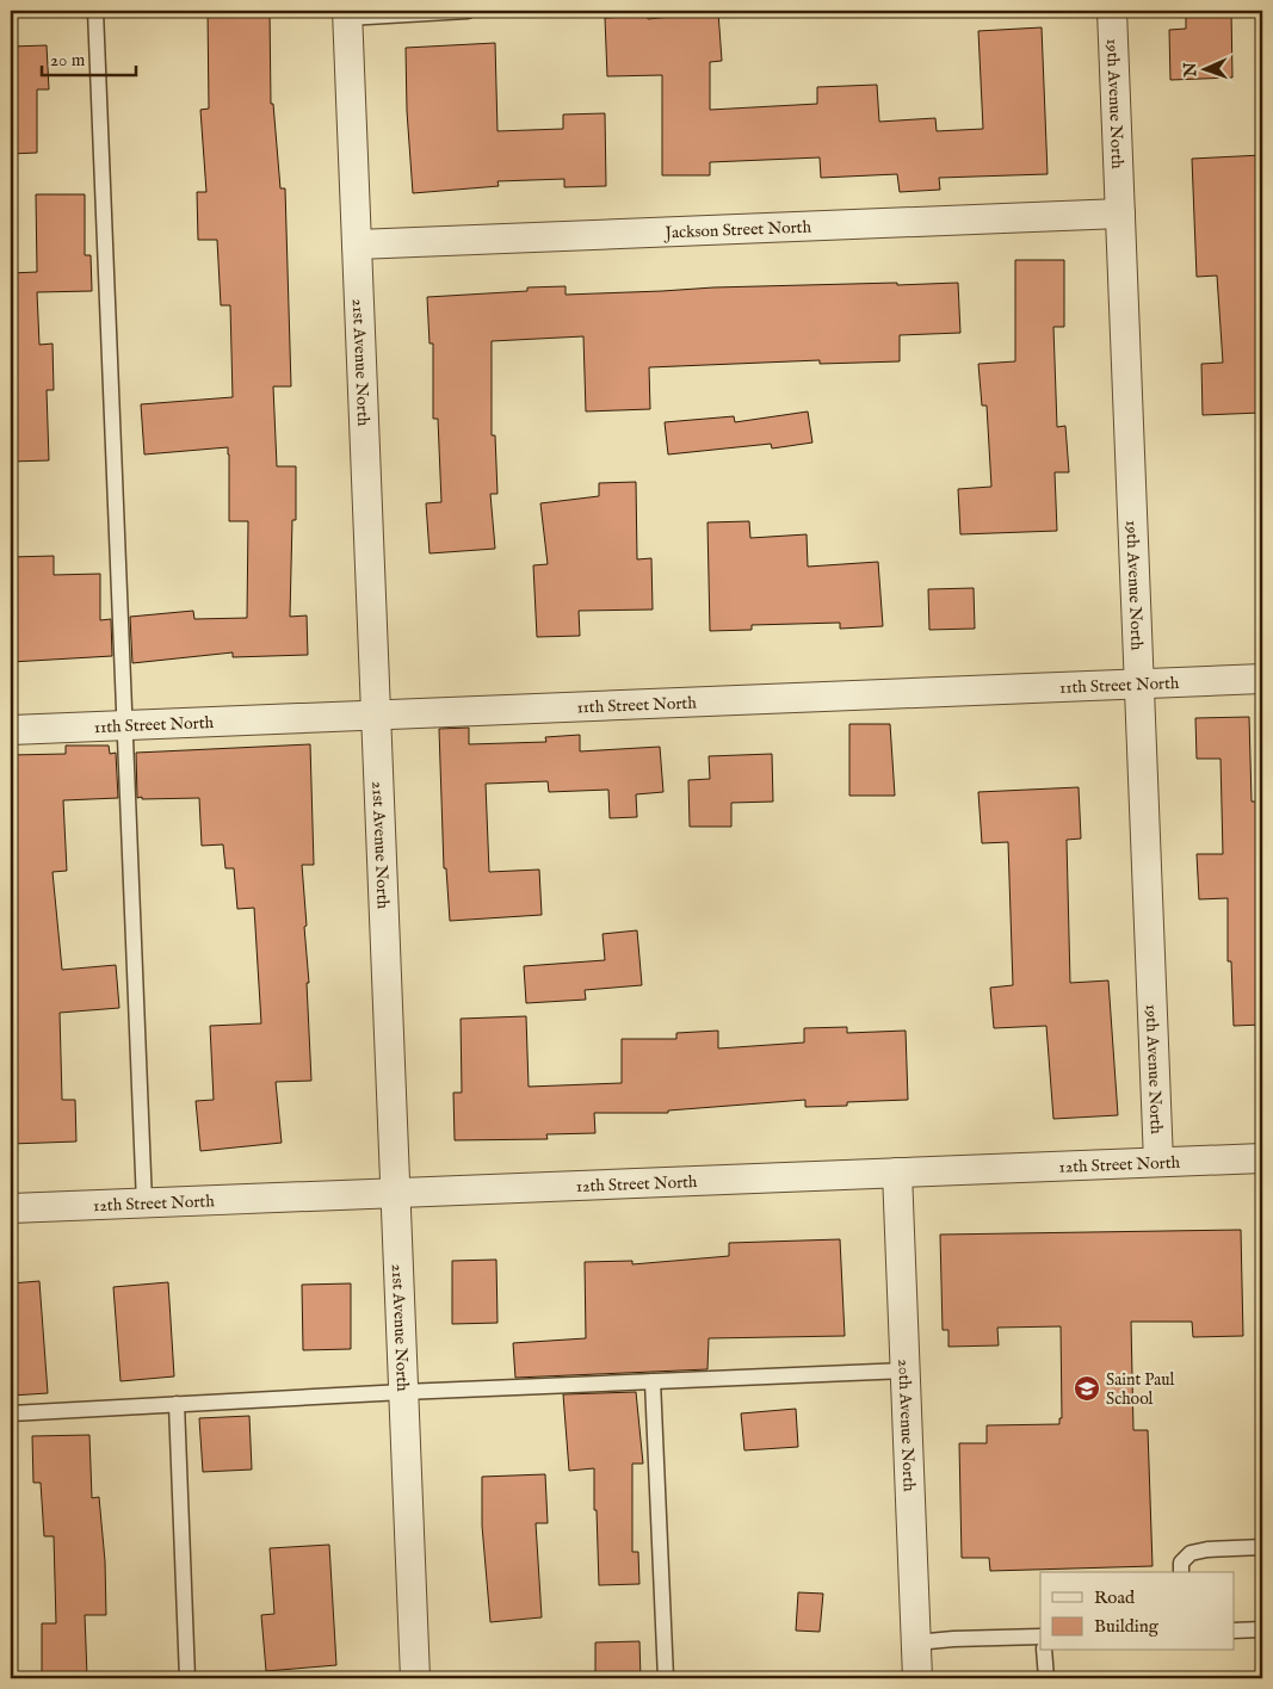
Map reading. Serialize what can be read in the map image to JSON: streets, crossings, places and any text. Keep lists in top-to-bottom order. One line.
{"streets":{"street":["19th Avenue North","Jackson Street North","21st Avenue North","11th Street North","12th Street North","20th Avenue North"]},"crossings":[["19th Avenue North","Jackson Street North"],["19th Avenue North","11th Street North"],["19th Avenue North","12th Street North"],["Jackson Street North","21st Avenue North"],["21st Avenue North","11th Street North"],["21st Avenue North","12th Street North"],["12th Street North","20th Avenue North"]],"places":{"school or university":["Saint Paul School"]},"legend":["Road","Building"],"scale_bar":"20 m","north":"left"}
